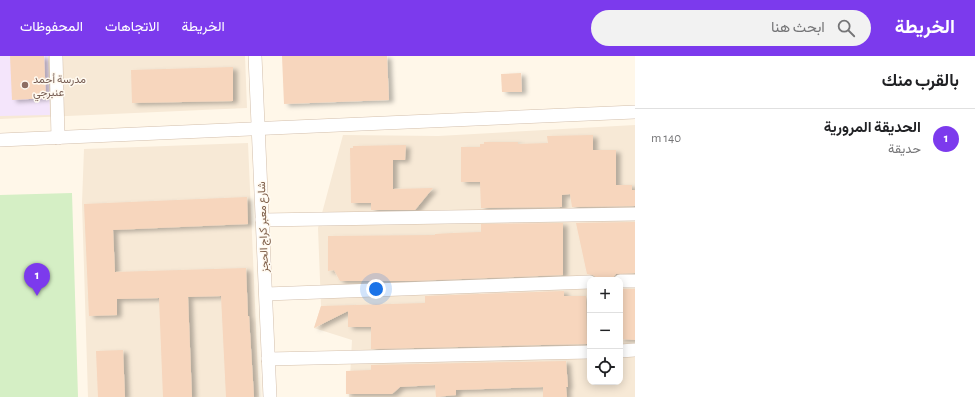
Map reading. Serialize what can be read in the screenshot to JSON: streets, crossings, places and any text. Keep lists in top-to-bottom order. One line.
{"streets":{"street":["شارع معبر كراج الحجز"]},"places":["مدرسة أحمد عنبرجي"],"page":{"header":"الخريطة","search":"ابحث هنا","nav":["الخريطة","الاتجاهات","المحفوظات"],"heading":"بالقرب منك","list":[{"mark":"1","name":"الحديقة المرورية","note":"حديقة","value":"140 m"}],"pins":"1","map_buttons":["+","−"]}}
